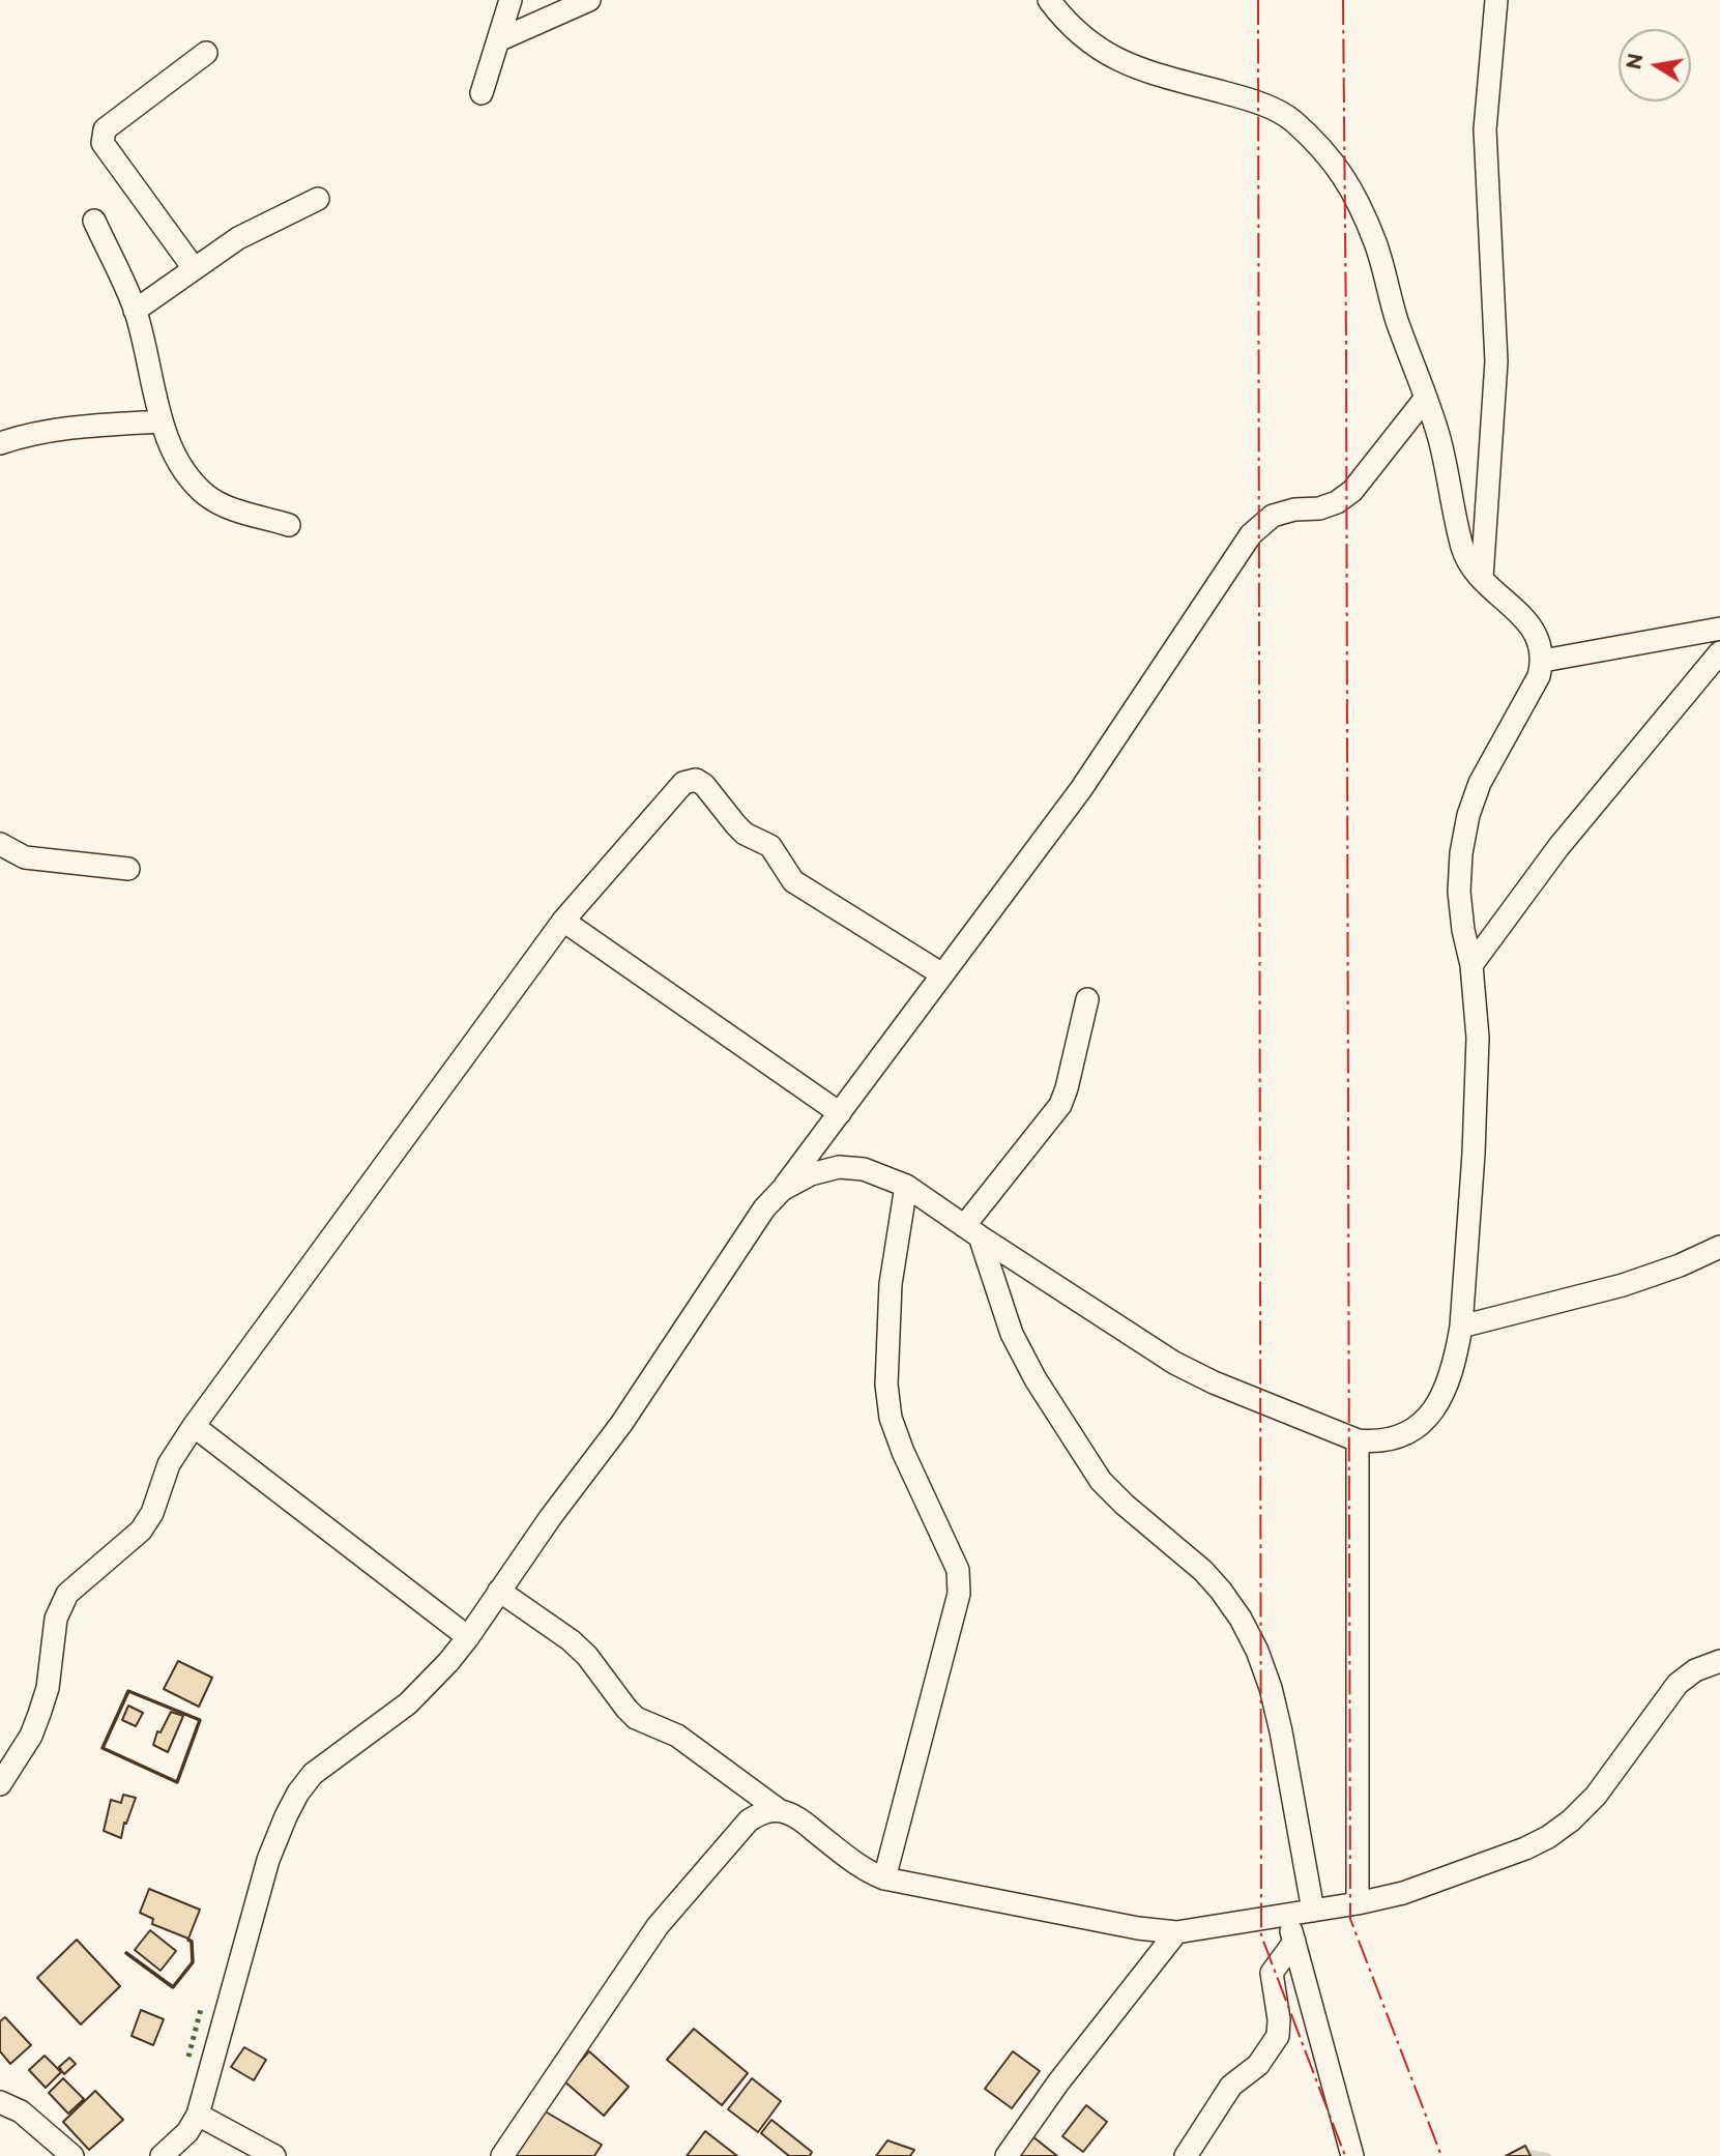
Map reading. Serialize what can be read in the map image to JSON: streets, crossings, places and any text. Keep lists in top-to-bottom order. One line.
{"north":"left"}
